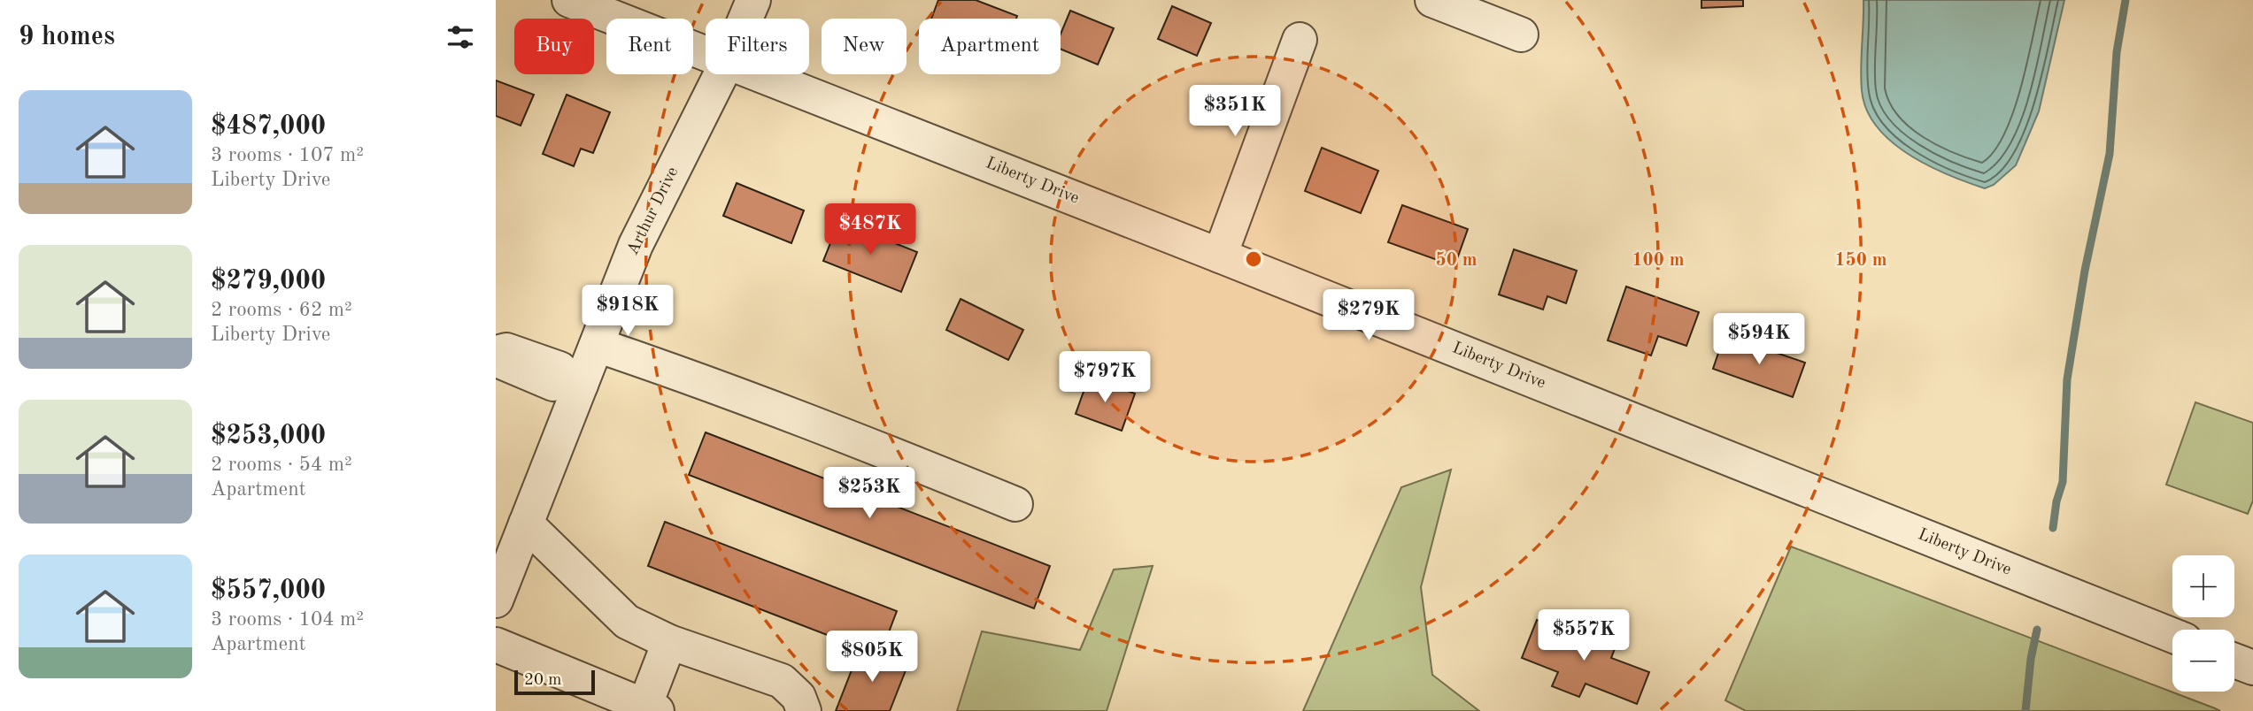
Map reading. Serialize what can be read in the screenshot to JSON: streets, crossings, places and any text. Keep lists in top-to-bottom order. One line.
{"streets":{"street":["Liberty Drive","Arthur Drive"]},"scale_bar":"20 m","page":{"heading":"9 homes","chip":["Buy","Rent","Filters","New","Apartment"],"list":[{"name":"$487,000","note":"3 rooms · 107 m² · Liberty Drive"},{"name":"$279,000","note":"2 rooms · 62 m² · Liberty Drive"},{"name":"$253,000","note":"2 rooms · 54 m² · Apartment"},{"name":"$557,000","note":"3 rooms · 104 m² · Apartment"}],"price":["$351K","$487K","$918K","$279K","$594K","$797K","$253K","$557K","$805K"],"map_buttons":["+","−"],"scale":"20 m"},"rings":["50 m","100 m","150 m"]}
